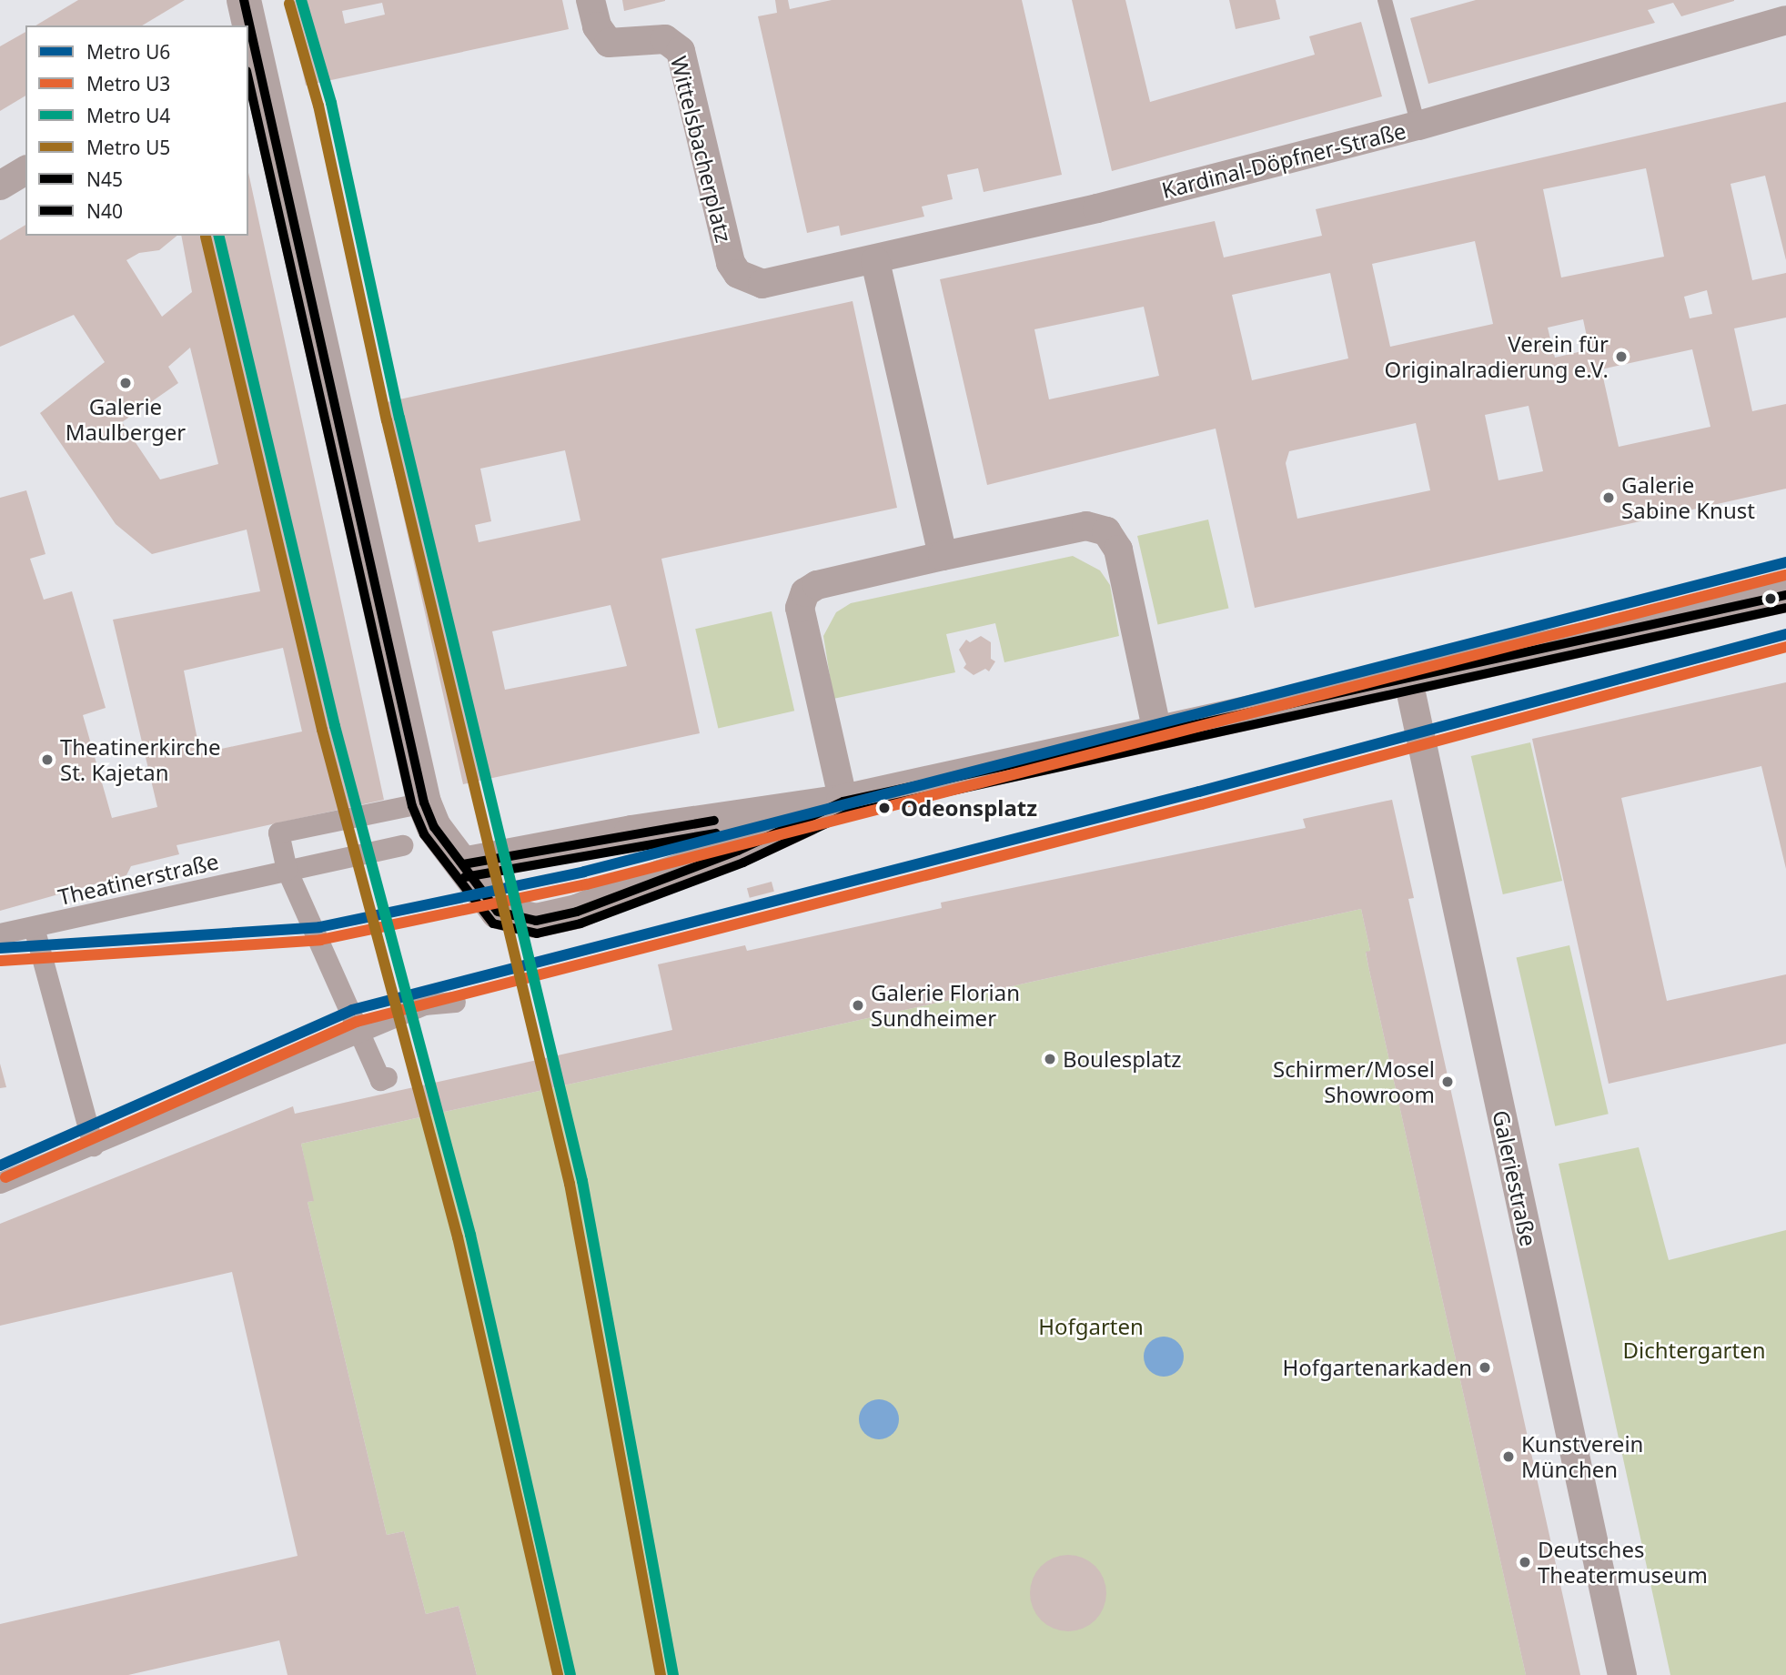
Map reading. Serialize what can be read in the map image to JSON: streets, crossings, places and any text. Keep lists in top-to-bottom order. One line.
{"streets":{"street":["Wittelsbacherplatz","Kardinal-Döpfner-Straße","Theatinerstraße","Galeriestraße"]},"crossings":[["Wittelsbacherplatz","Kardinal-Döpfner-Straße"]],"parks":["Hofgarten","Dichtergarten"],"places":["Verein für Originalradierung e.V.","Galerie Maulberger","Galerie Sabine Knust","Theatinerkirche St. Kajetan","Odeonsplatz","Galerie Florian Sundheimer","Boulesplatz","Schirmer/Mosel Showroom","Hofgartenarkaden","Kunstverein München","Deutsches Theatermuseum"],"lines":["metro line U4","transit line N45","metro line U5","transit line N40","metro line U6","metro line U3"],"legend":["Metro U6","Metro U3","Metro U4","Metro U5","N45","N40"]}
